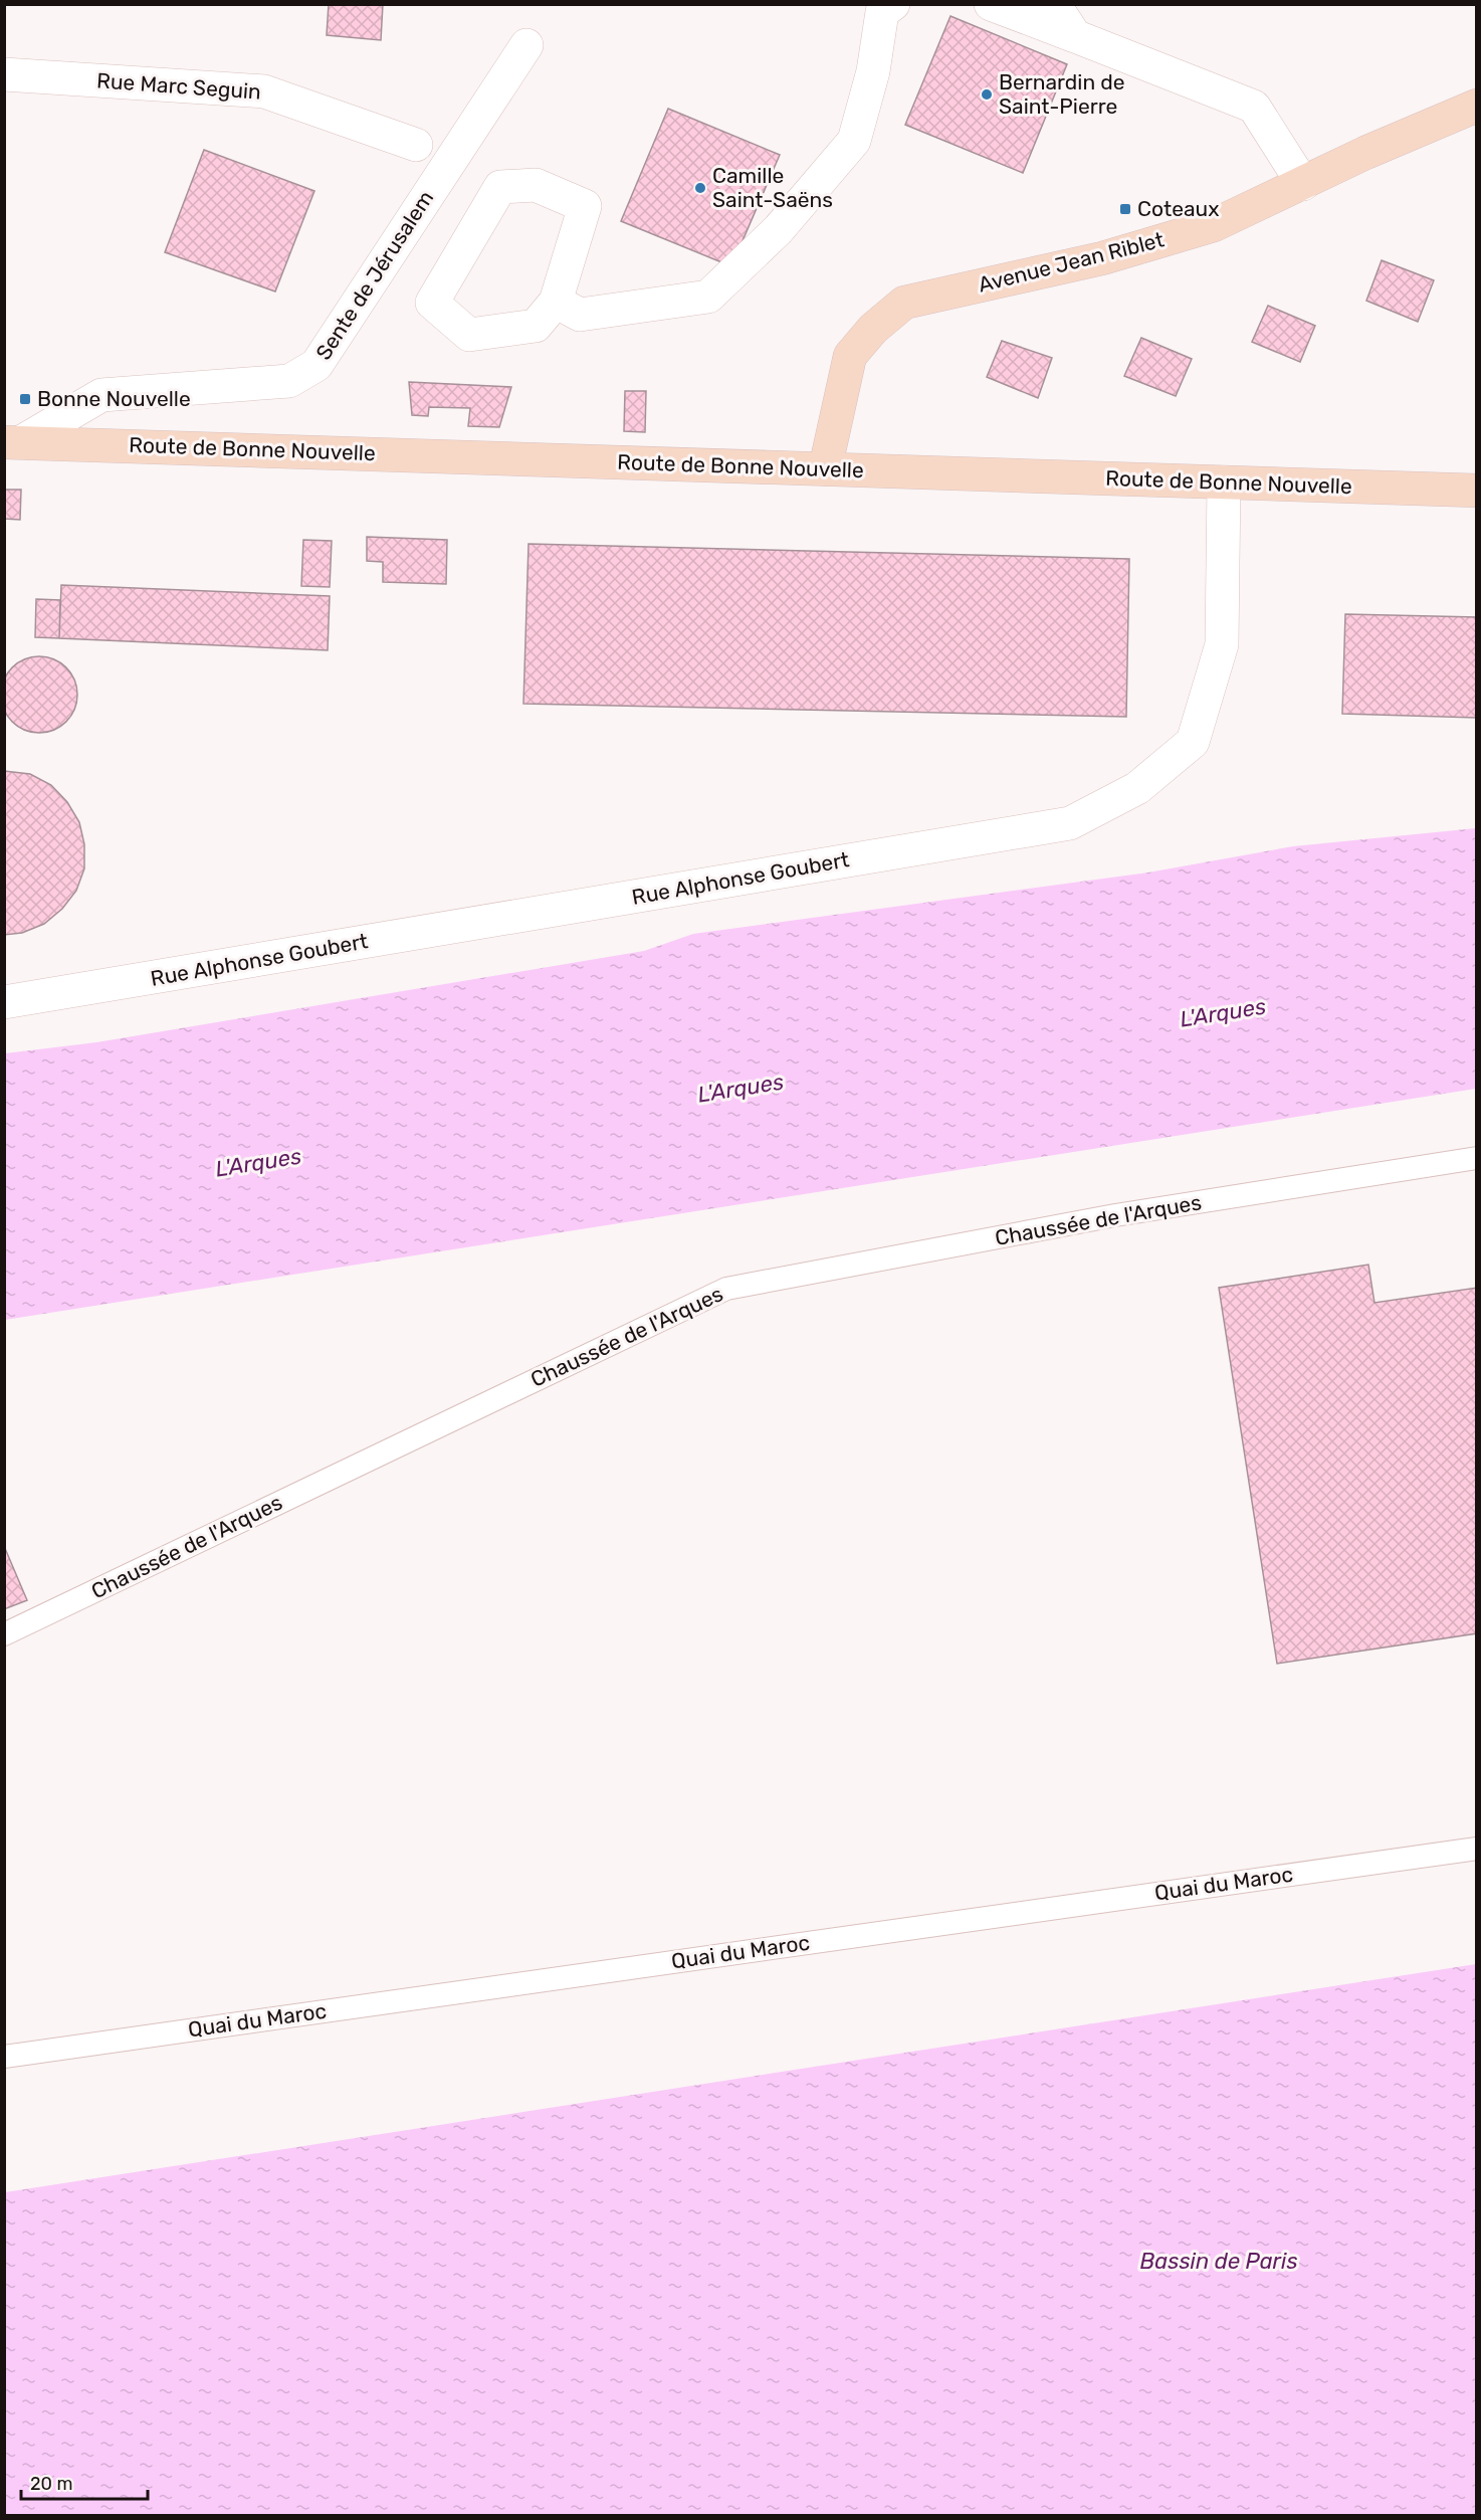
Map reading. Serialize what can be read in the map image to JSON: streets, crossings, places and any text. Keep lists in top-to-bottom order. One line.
{"streets":{"main road":["Avenue Jean Riblet","Route de Bonne Nouvelle"],"street":["Rue Marc Seguin","Sente de Jérusalem","Rue Alphonse Goubert"],"lane":["Chaussée de l'Arques","Quai du Maroc"]},"crossings":[["Avenue Jean Riblet","Route de Bonne Nouvelle"],["Sente de Jérusalem","Route de Bonne Nouvelle"],["Route de Bonne Nouvelle","Rue Alphonse Goubert"]],"water":["L'Arques","Bassin de Paris"],"places":{"other":["Bernardin de Saint-Pierre","Camille Saint-Saëns"],"transit":["Coteaux","Bonne Nouvelle"]},"scale_bar":"20 m"}
